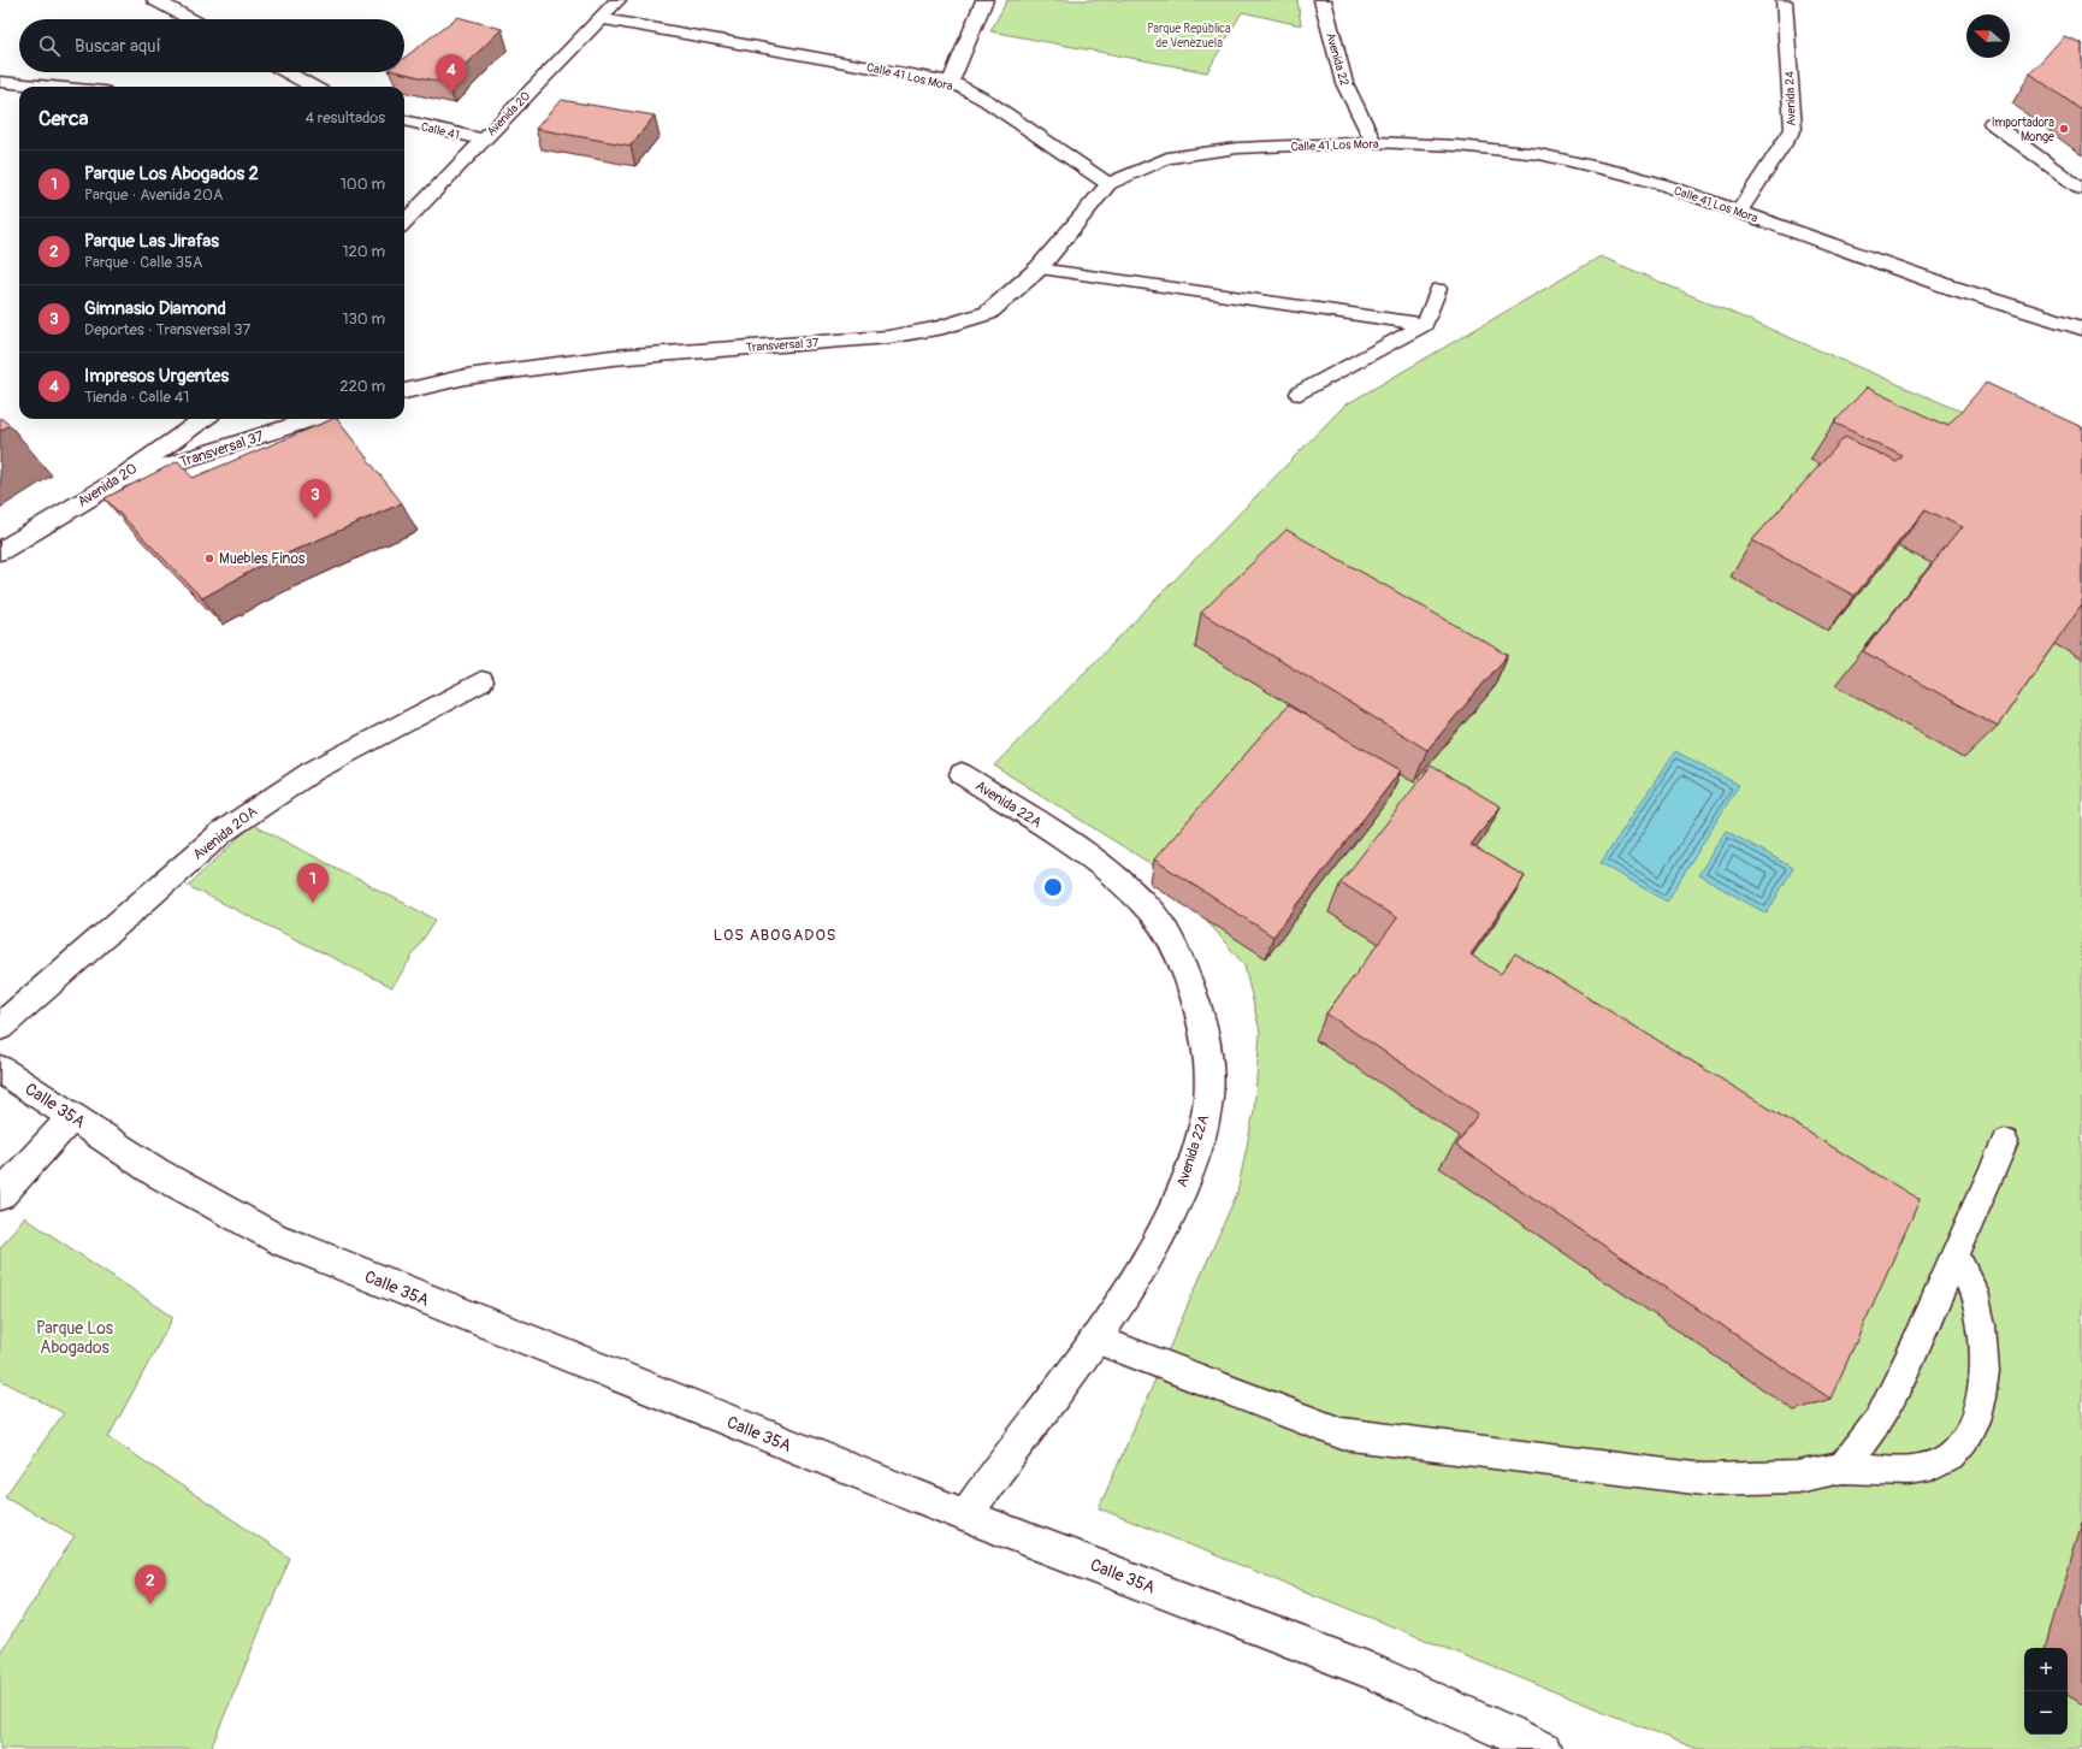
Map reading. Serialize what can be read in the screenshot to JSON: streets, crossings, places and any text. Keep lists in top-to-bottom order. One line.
{"streets":{"street":["Avenida 22","Calle 41 Los Mora","Avenida 24","Avenida 20","Calle 41","Transversal 37","Avenida 22A","Avenida 20A","Calle 35A"]},"crossings":[["Avenida 22","Calle 41 Los Mora"],["Calle 41 Los Mora","Avenida 24"],["Calle 41 Los Mora","Avenida 20"],["Calle 41 Los Mora","Transversal 37"],["Avenida 20","Calle 41"],["Avenida 20","Transversal 37"],["Avenida 22A","Calle 35A"]],"districts":["LOS ABOGADOS"],"parks":["Parque República de Venezuela","Parque Los Abogados"],"places":["Importadora Monge","Muebles Finos"],"north":"left","page":{"search":"Buscar aquí","pins":["4","3","1","2"],"heading":["Cerca","4 resultados"],"list":[{"mark":"1","name":"Parque Los Abogados 2","note":"Parque · Avenida 20A","value":"100 m"},{"mark":"2","name":"Parque Las Jirafas","note":"Parque · Calle 35A","value":"120 m"},{"mark":"3","name":"Gimnasio Diamond","note":"Deportes · Transversal 37","value":"130 m"},{"mark":"4","name":"Impresos Urgentes","note":"Tienda · Calle 41","value":"220 m"}],"map_buttons":["+","−"]}}
